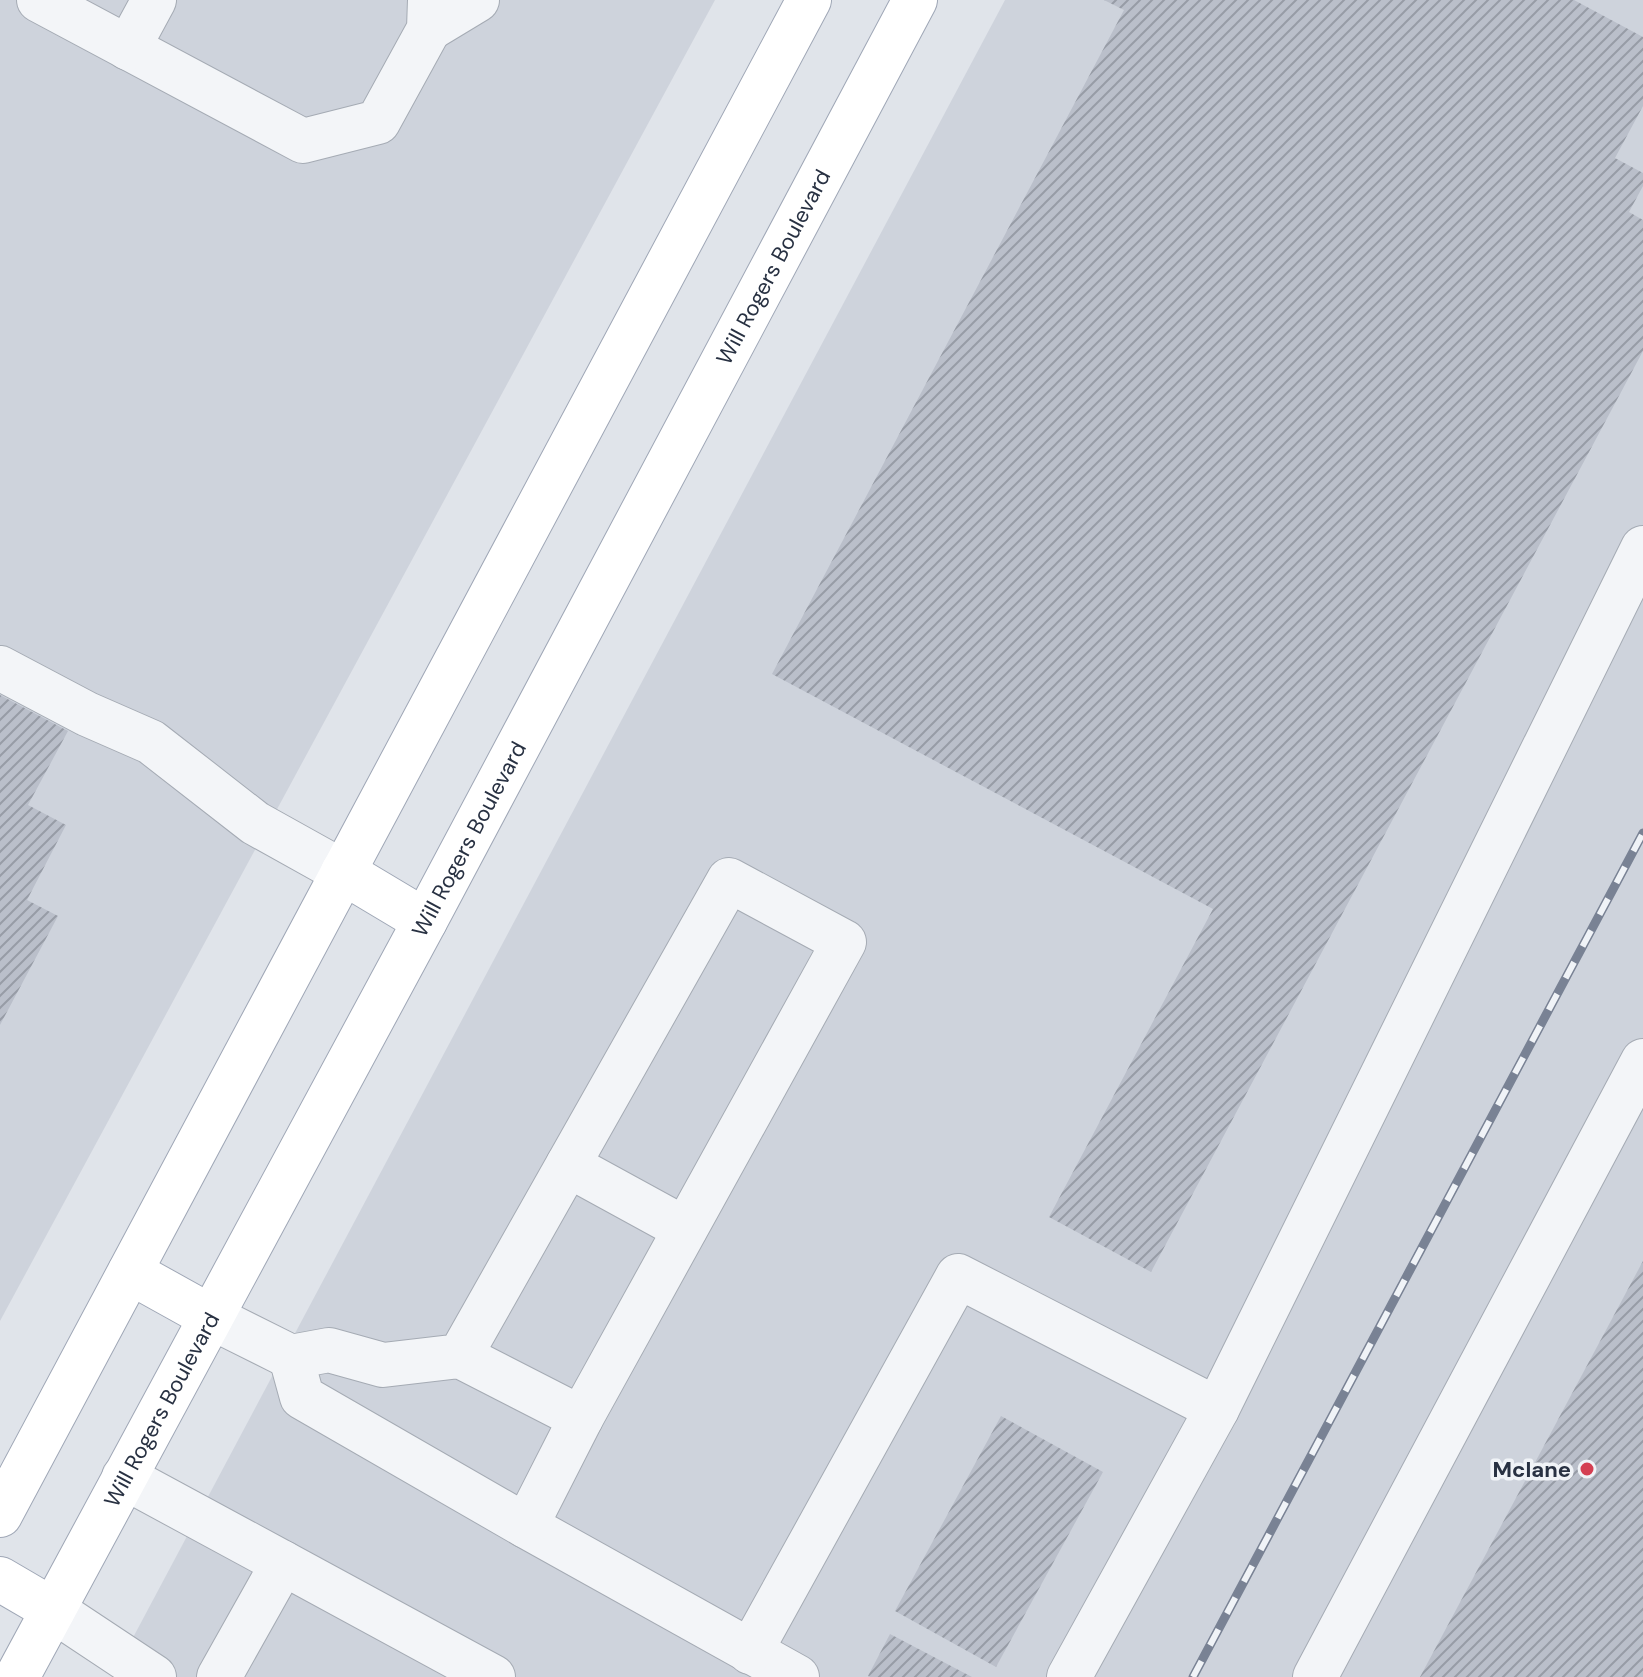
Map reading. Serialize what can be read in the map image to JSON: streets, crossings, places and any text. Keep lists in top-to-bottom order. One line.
{"streets":{"main road":["Will Rogers Boulevard"]},"places":["Mclane"]}
